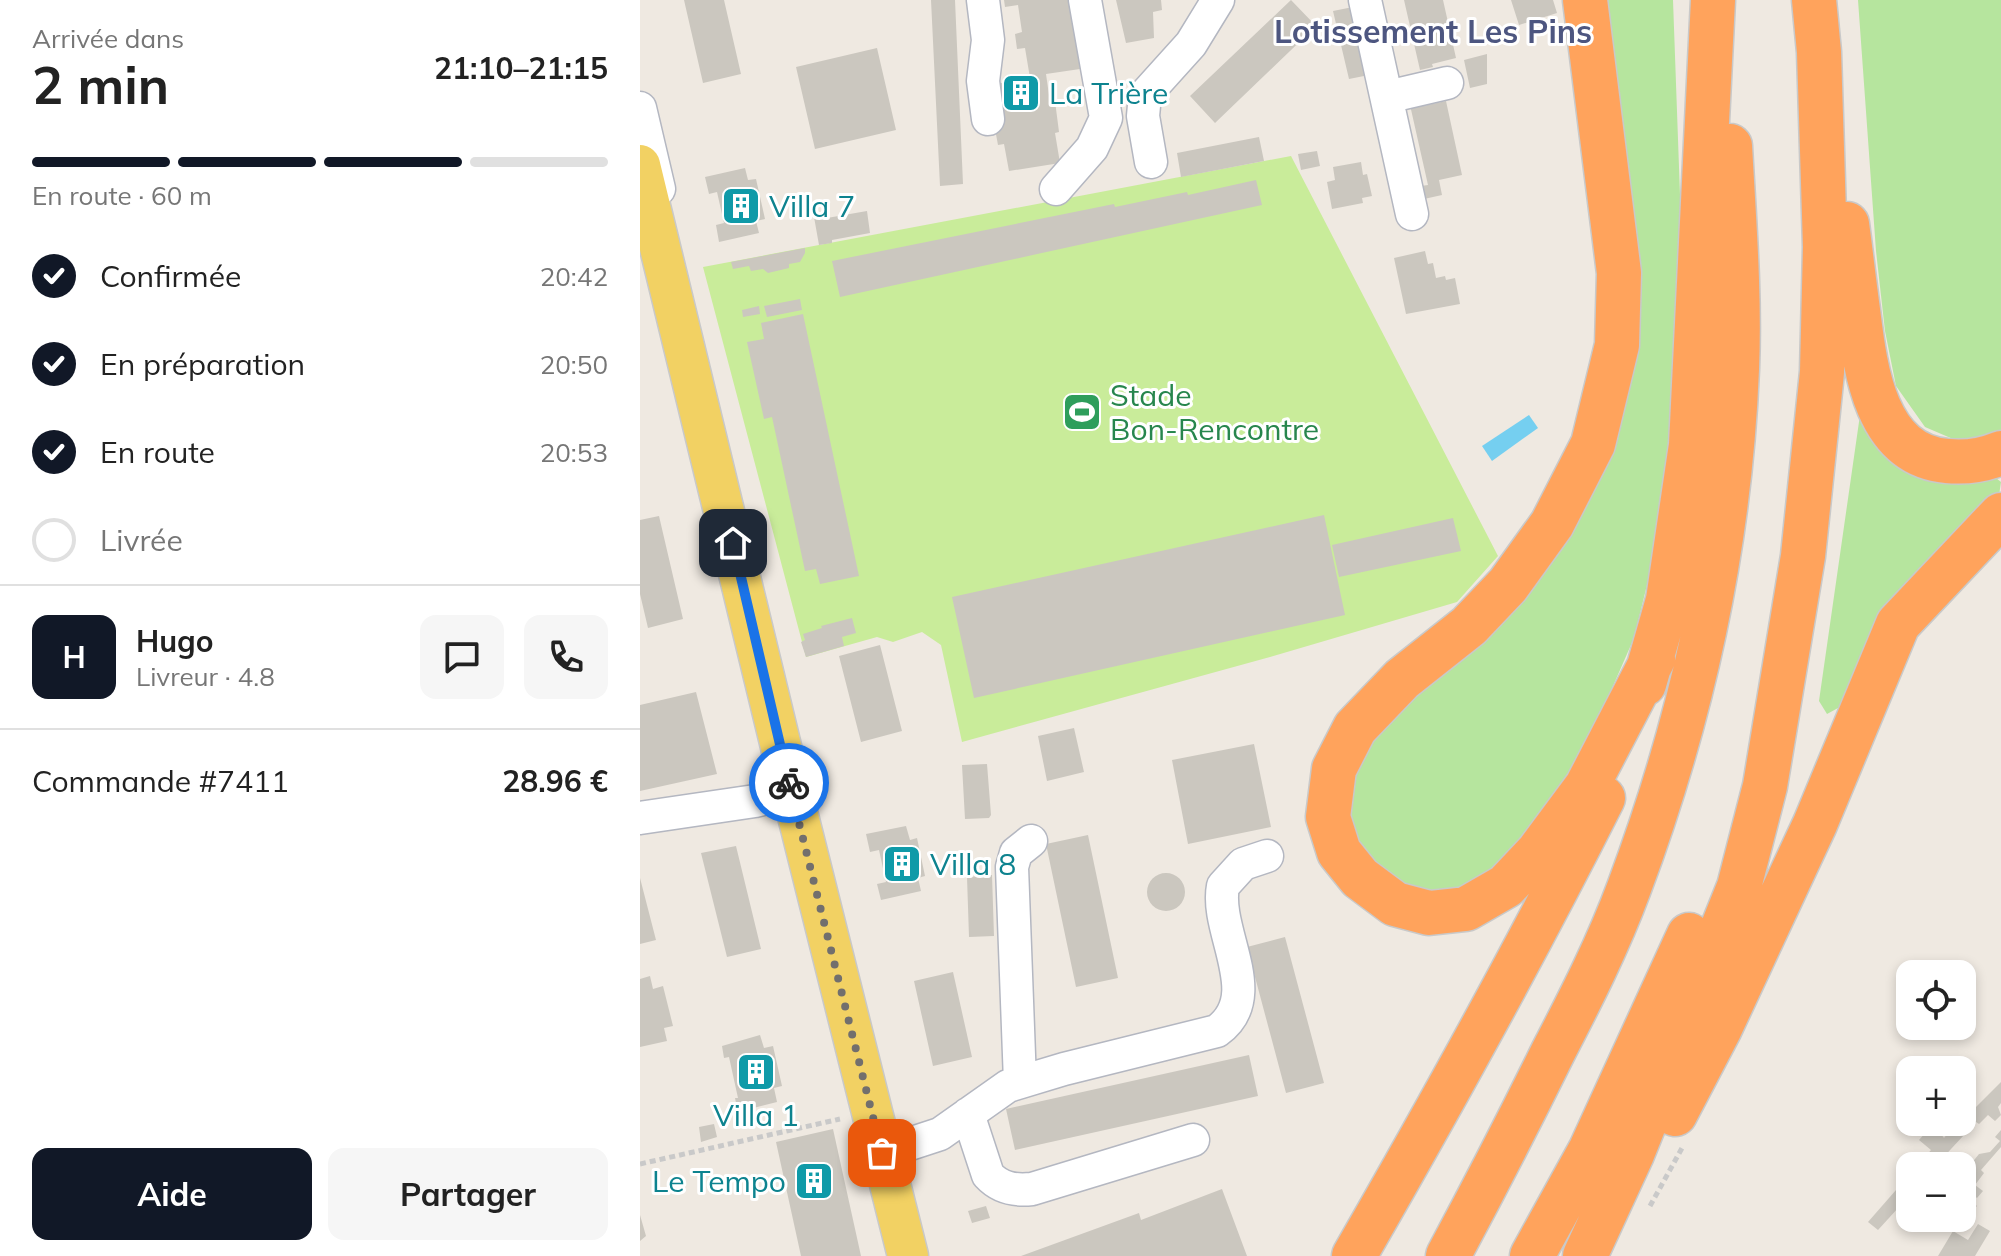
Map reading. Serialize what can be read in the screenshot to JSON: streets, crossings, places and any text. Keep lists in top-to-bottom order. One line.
{"districts":["Lotissement Les Pins"],"places":{"building":["La Trière","Villa 7","Villa 8","Villa 1","Le Tempo"],"sports":["Stade Bon-Rencontre"]},"page":{"heading":["2 min","Arrivée dans","21:10–21:15"],"panel":["Hugo","Livreur · 4.8","Commande #7411","28.96 €"],"bar":"En route · 60 m","list":[["Confirmée","20:42"],["En préparation","20:50"],["En route","20:53"],"Livrée"],"round":"H","map_buttons":["+","−"],"buttons":["Aide","Partager"]}}
